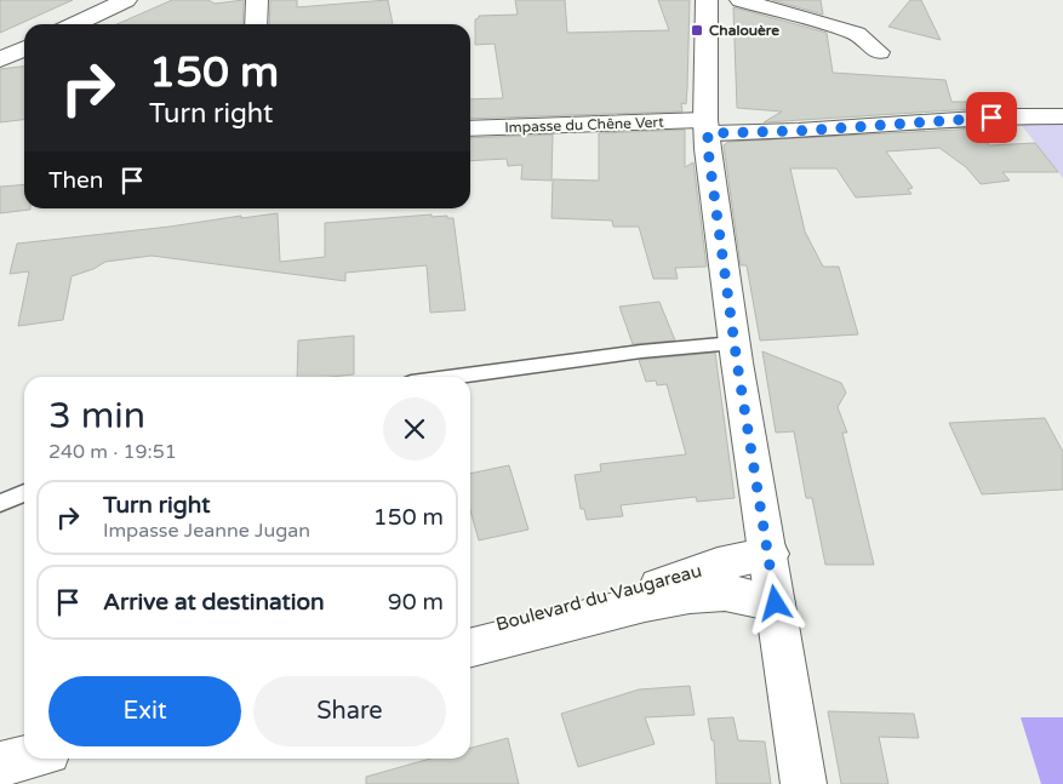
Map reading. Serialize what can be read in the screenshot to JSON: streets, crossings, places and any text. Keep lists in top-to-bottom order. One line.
{"streets":{"street":["Impasse du Chêne Vert","Boulevard du Vaugareau"]},"places":{"transit":["Chalouère"]},"page":{"turn":["150 m","Turn right"],"then":"Then","heading":["3 min","240 m · 19:51"],"list":[{"name":"Turn right","note":"Impasse Jeanne Jugan","value":"150 m"},{"name":"Arrive at destination","value":"90 m"}],"buttons":["Exit","Share"]}}
